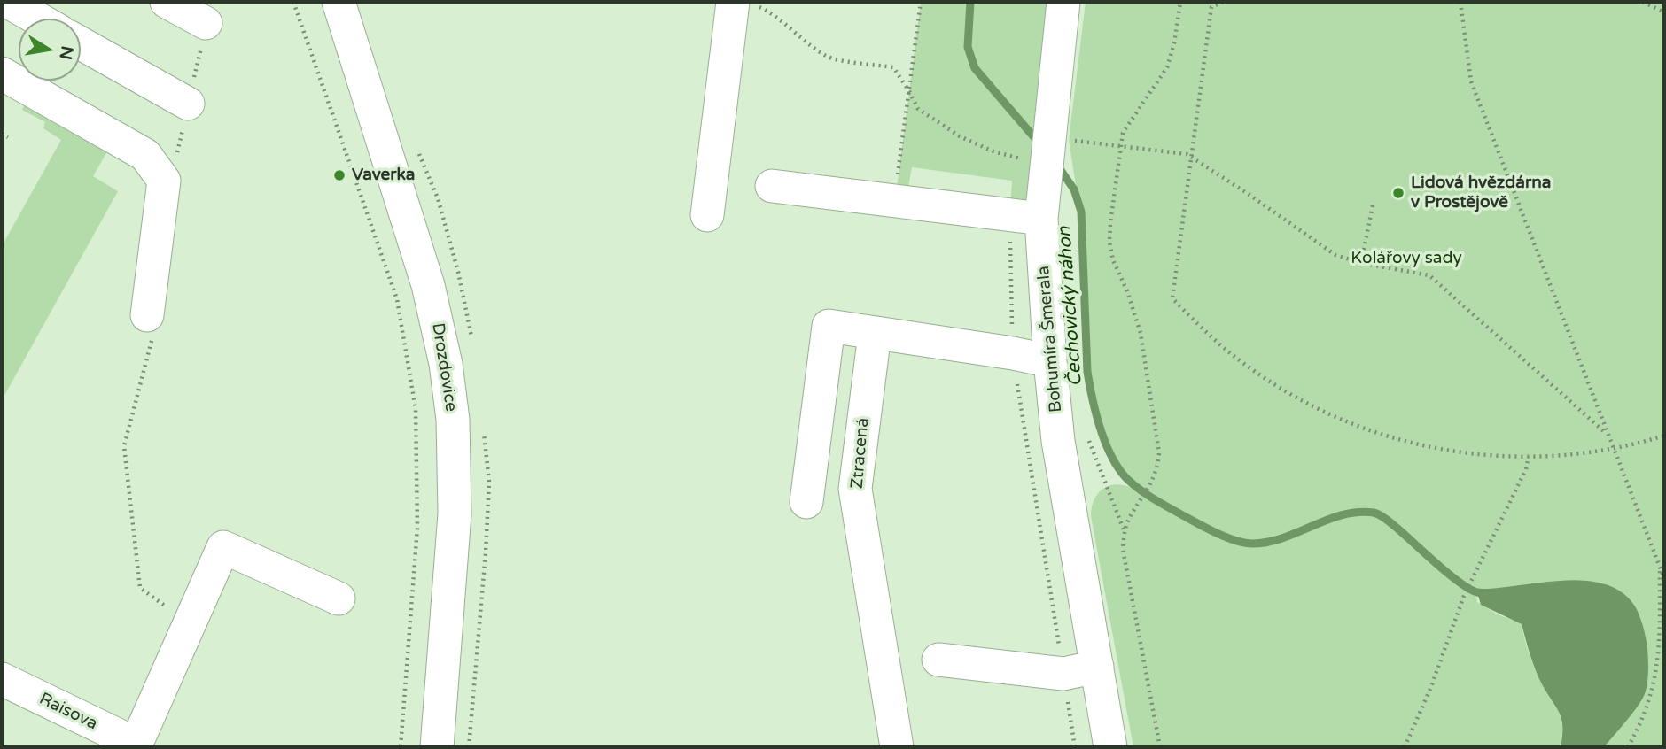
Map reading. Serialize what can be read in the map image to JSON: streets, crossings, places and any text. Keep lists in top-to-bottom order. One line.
{"streets":{"street":["Bohumíra Šmerala","Drozdovice","Ztracená","Raisova"]},"water":["Čechovický náhon"],"parks":["Kolářovy sady"],"places":["Vaverka","Lidová hvězdárna v Prostějově"],"north":"right"}
